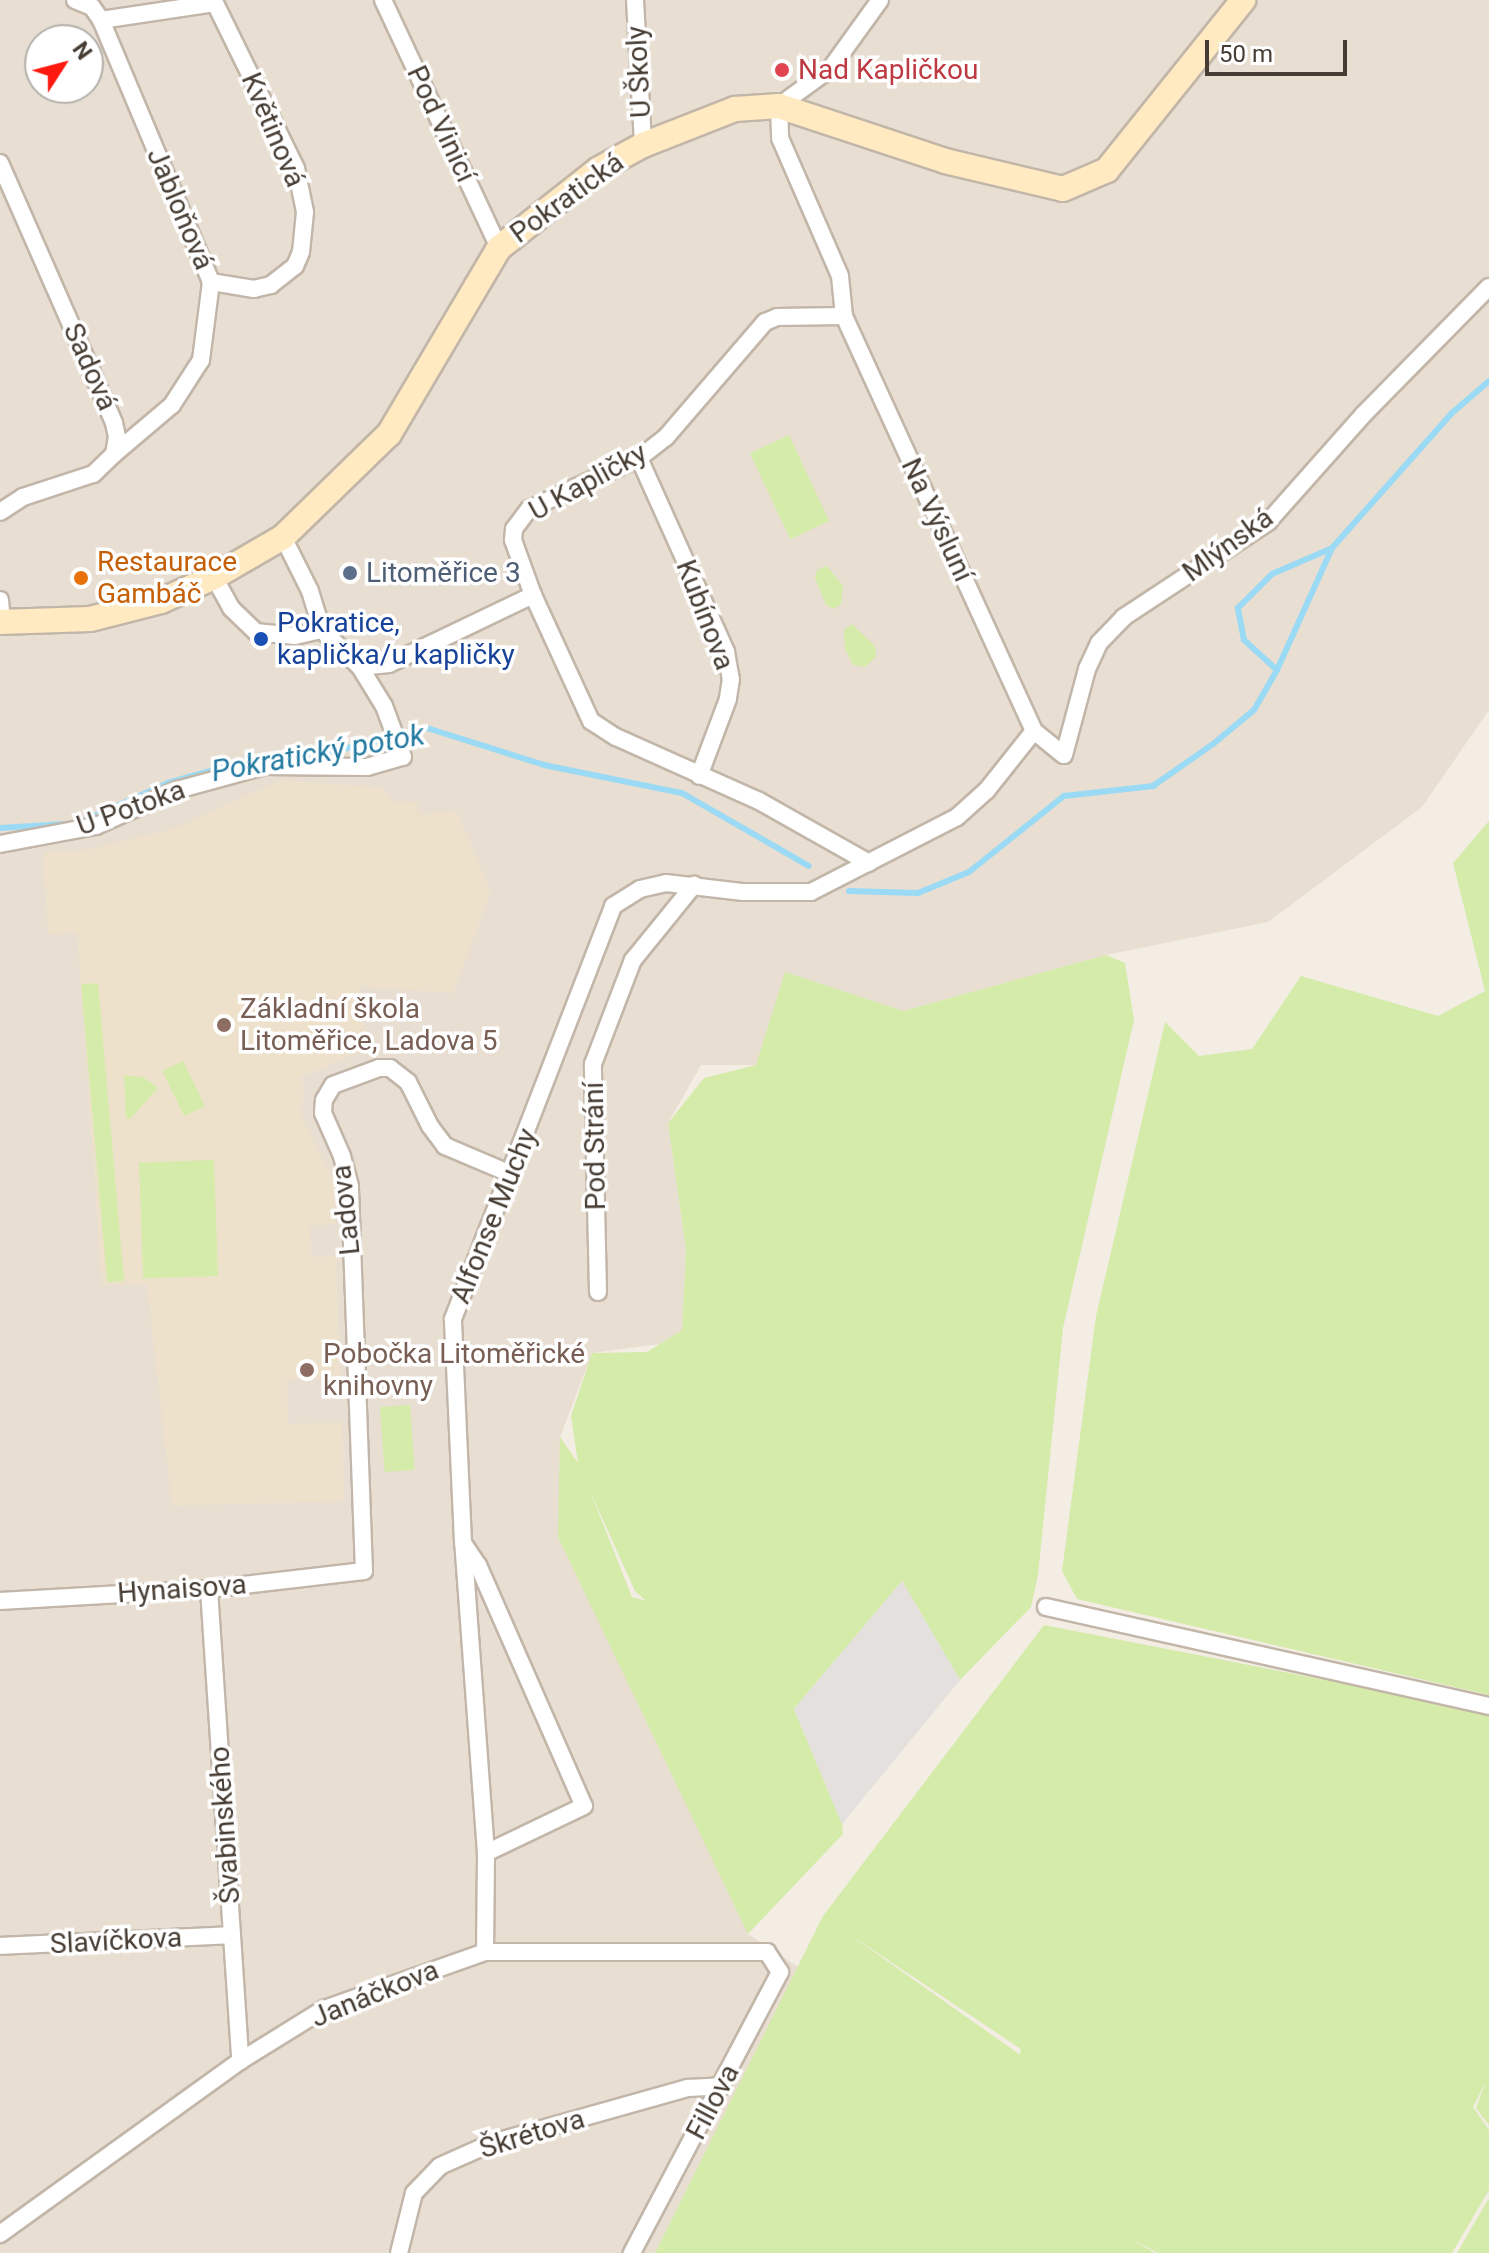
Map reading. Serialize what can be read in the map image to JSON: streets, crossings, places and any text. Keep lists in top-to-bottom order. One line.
{"streets":{"street":["U Školy","Pod Vinicí","Květinová","Pokratická","Jabloňová","Sadová","U Kapličky","Na Výsluní","Mlýnská","Kubínova","U Potoka","Pod Strání","Ladova","Alfonse Muchy","Hynaisova","Švabinského","Slavíčkova","Janáčkova","Fillova","Škrétova"]},"crossings":[["U Školy","Pokratická"],["Pod Vinicí","Pokratická"],["Květinová","Jabloňová"],["Pokratická","Na Výsluní"],["Jabloňová","Sadová"],["U Kapličky","Na Výsluní"],["U Kapličky","Kubínova"],["Na Výsluní","Mlýnská"],["Pod Strání","Alfonse Muchy"],["Ladova","Alfonse Muchy"],["Ladova","Hynaisova"],["Alfonse Muchy","Janáčkova"],["Hynaisova","Švabinského"],["Švabinského","Slavíčkova"],["Švabinského","Janáčkova"],["Janáčkova","Fillova"],["Fillova","Škrétova"]],"water":["Pokratický potok"],"places":["Nad Kapličkou","Litoměřice 3","Restaurace Gambáč","Pokratice, kaplička/u kapličky","Základní škola Litoměřice, Ladova 5","Pobočka Litoměřické knihovny"],"scale_bar":"50 m","north":"top right"}
